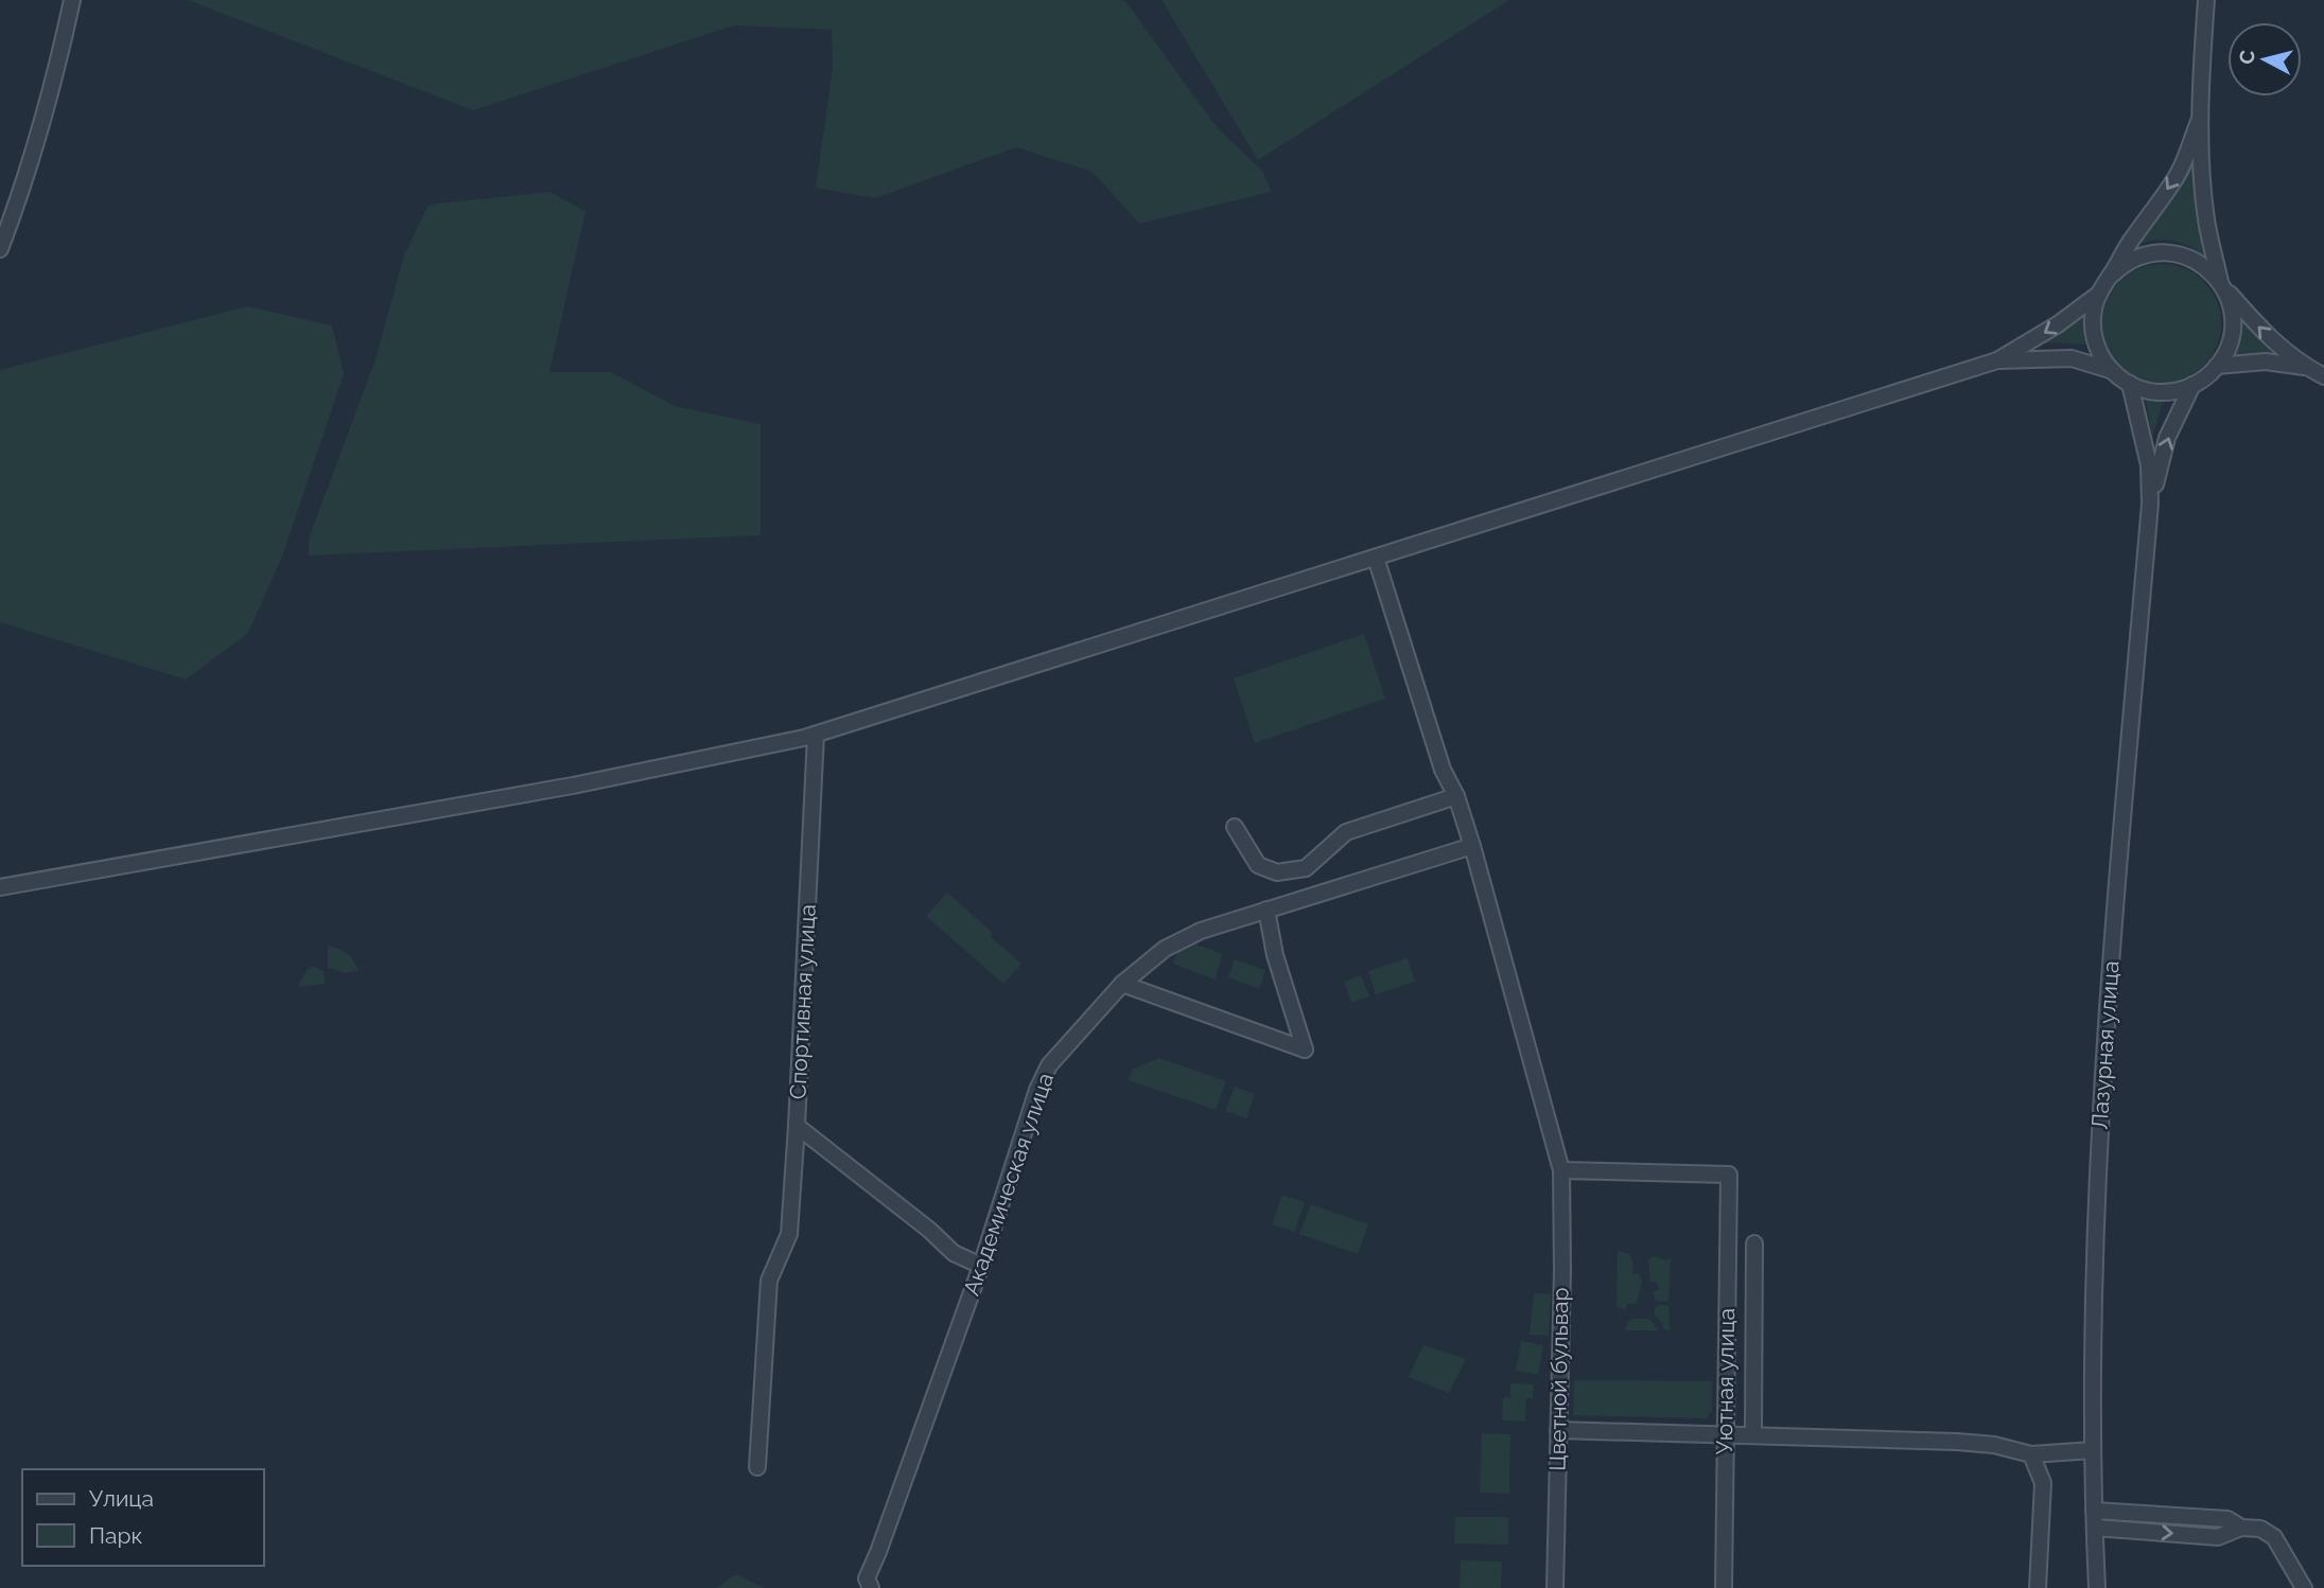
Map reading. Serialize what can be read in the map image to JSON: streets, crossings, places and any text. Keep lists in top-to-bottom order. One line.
{"streets":{"street":["Спортивная улица","Лазурная улица","Академическая улица","Цветной бульвар","Уютная улица"]},"crossings":[["Спортивная улица","Академическая улица"],["Академическая улица","Цветной бульвар"],["Цветной бульвар","Уютная улица"]],"legend":["Улица","Парк"],"north":"left"}
